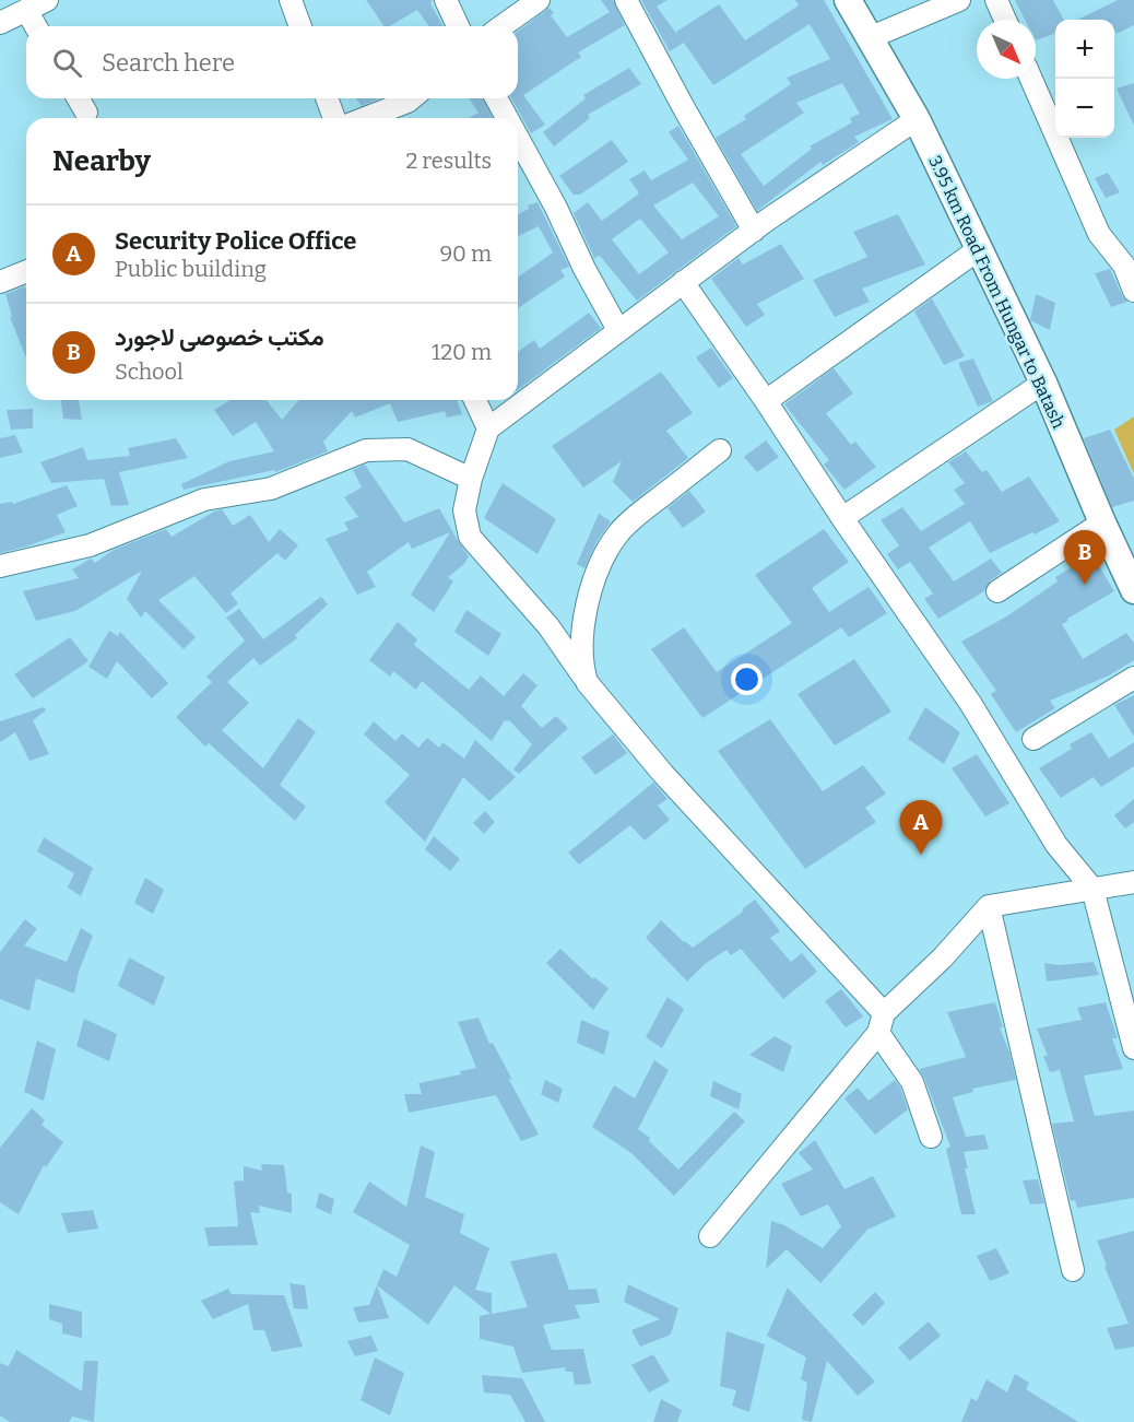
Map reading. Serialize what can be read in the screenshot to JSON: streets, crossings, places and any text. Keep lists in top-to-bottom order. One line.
{"streets":{"street":["3.95 km Road From Hungar to Batash"]},"north":"bottom right","page":{"map_buttons":["+","−"],"search":"Search here","heading":["Nearby","2 results"],"list":[{"mark":"A","name":"Security Police Office","note":"Public building","value":"90 m"},{"mark":"B","name":"مکتب خصوصی لاجورد","note":"School","value":"120 m"}],"pins":["B","A"]}}
